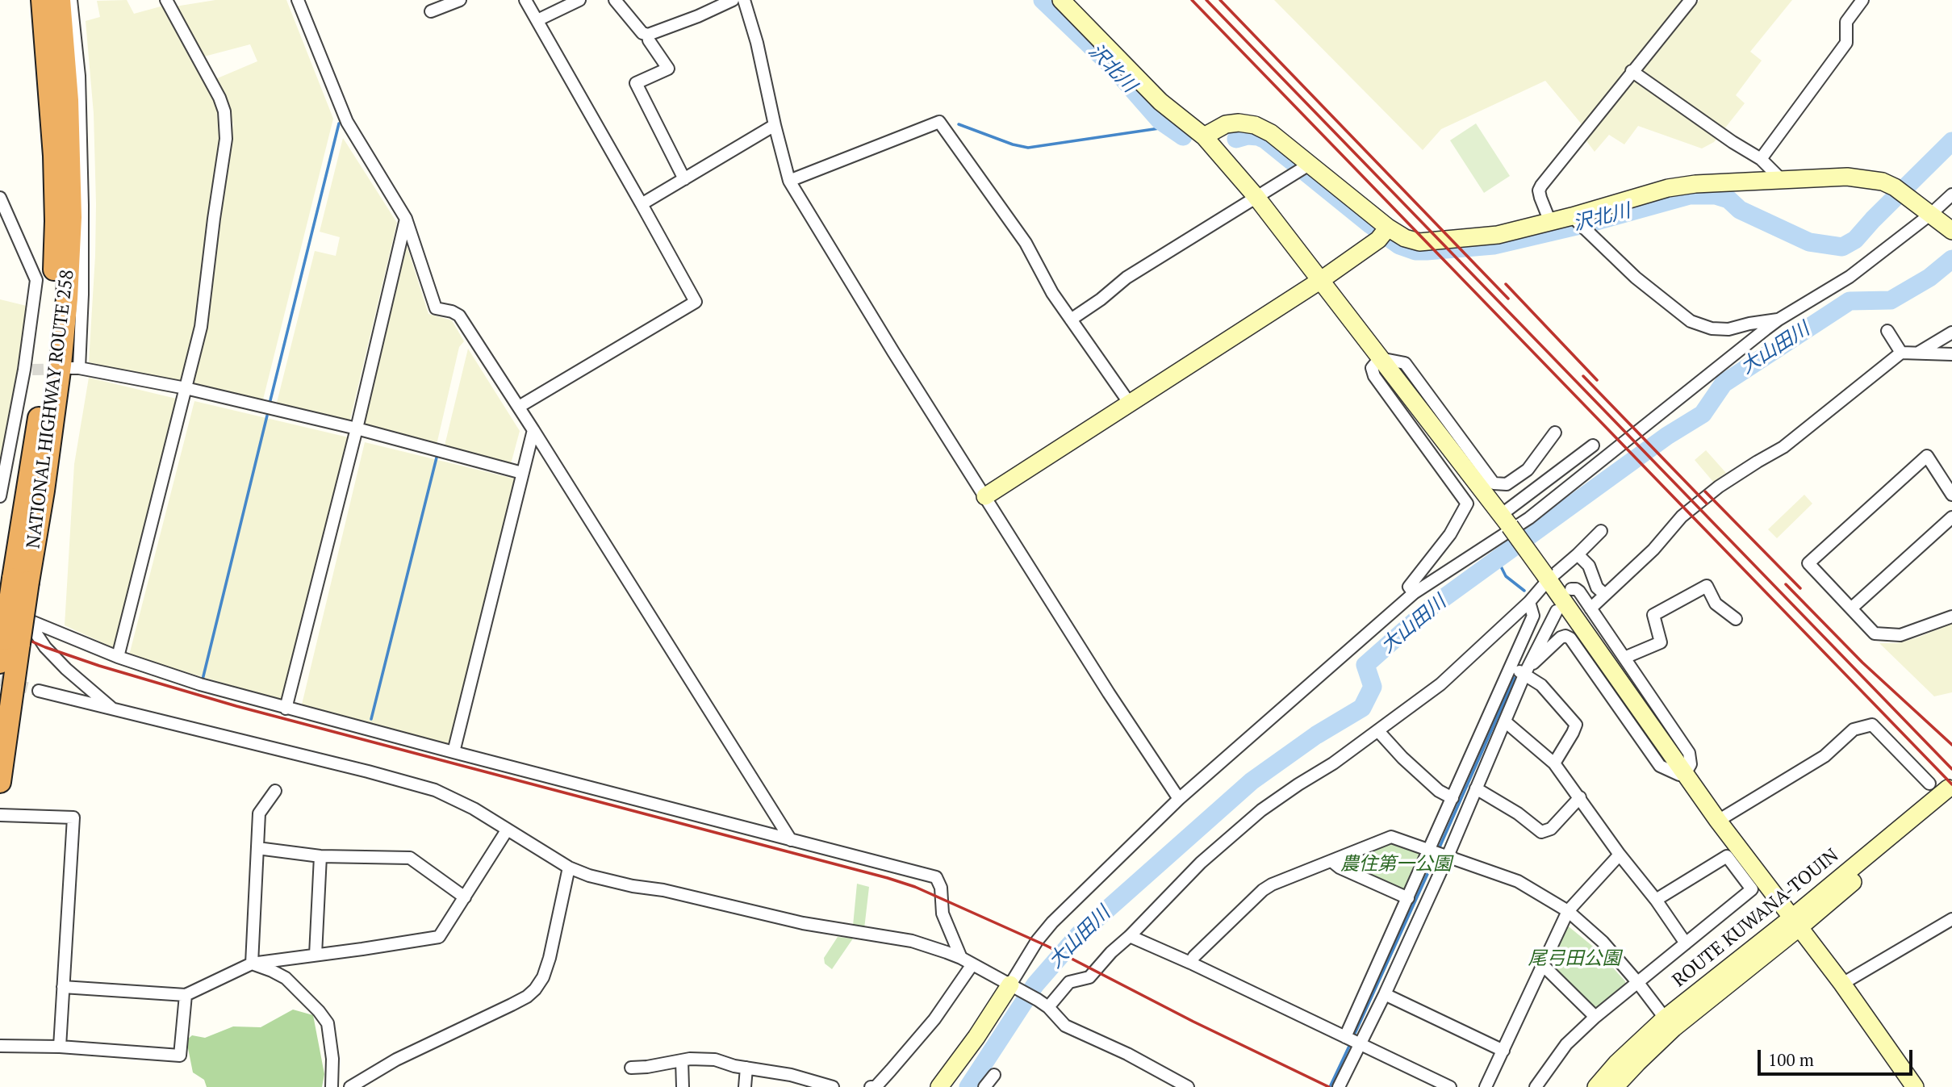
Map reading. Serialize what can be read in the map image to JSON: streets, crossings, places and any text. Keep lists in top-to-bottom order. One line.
{"streets":{"highway":["NATIONAL HIGHWAY ROUTE 258"],"street":["ROUTE KUWANA-TOUIN"]},"water":["沢北川","大山田川"],"parks":["農住第一公園","尾弓田公園"],"scale_bar":"100 m"}
